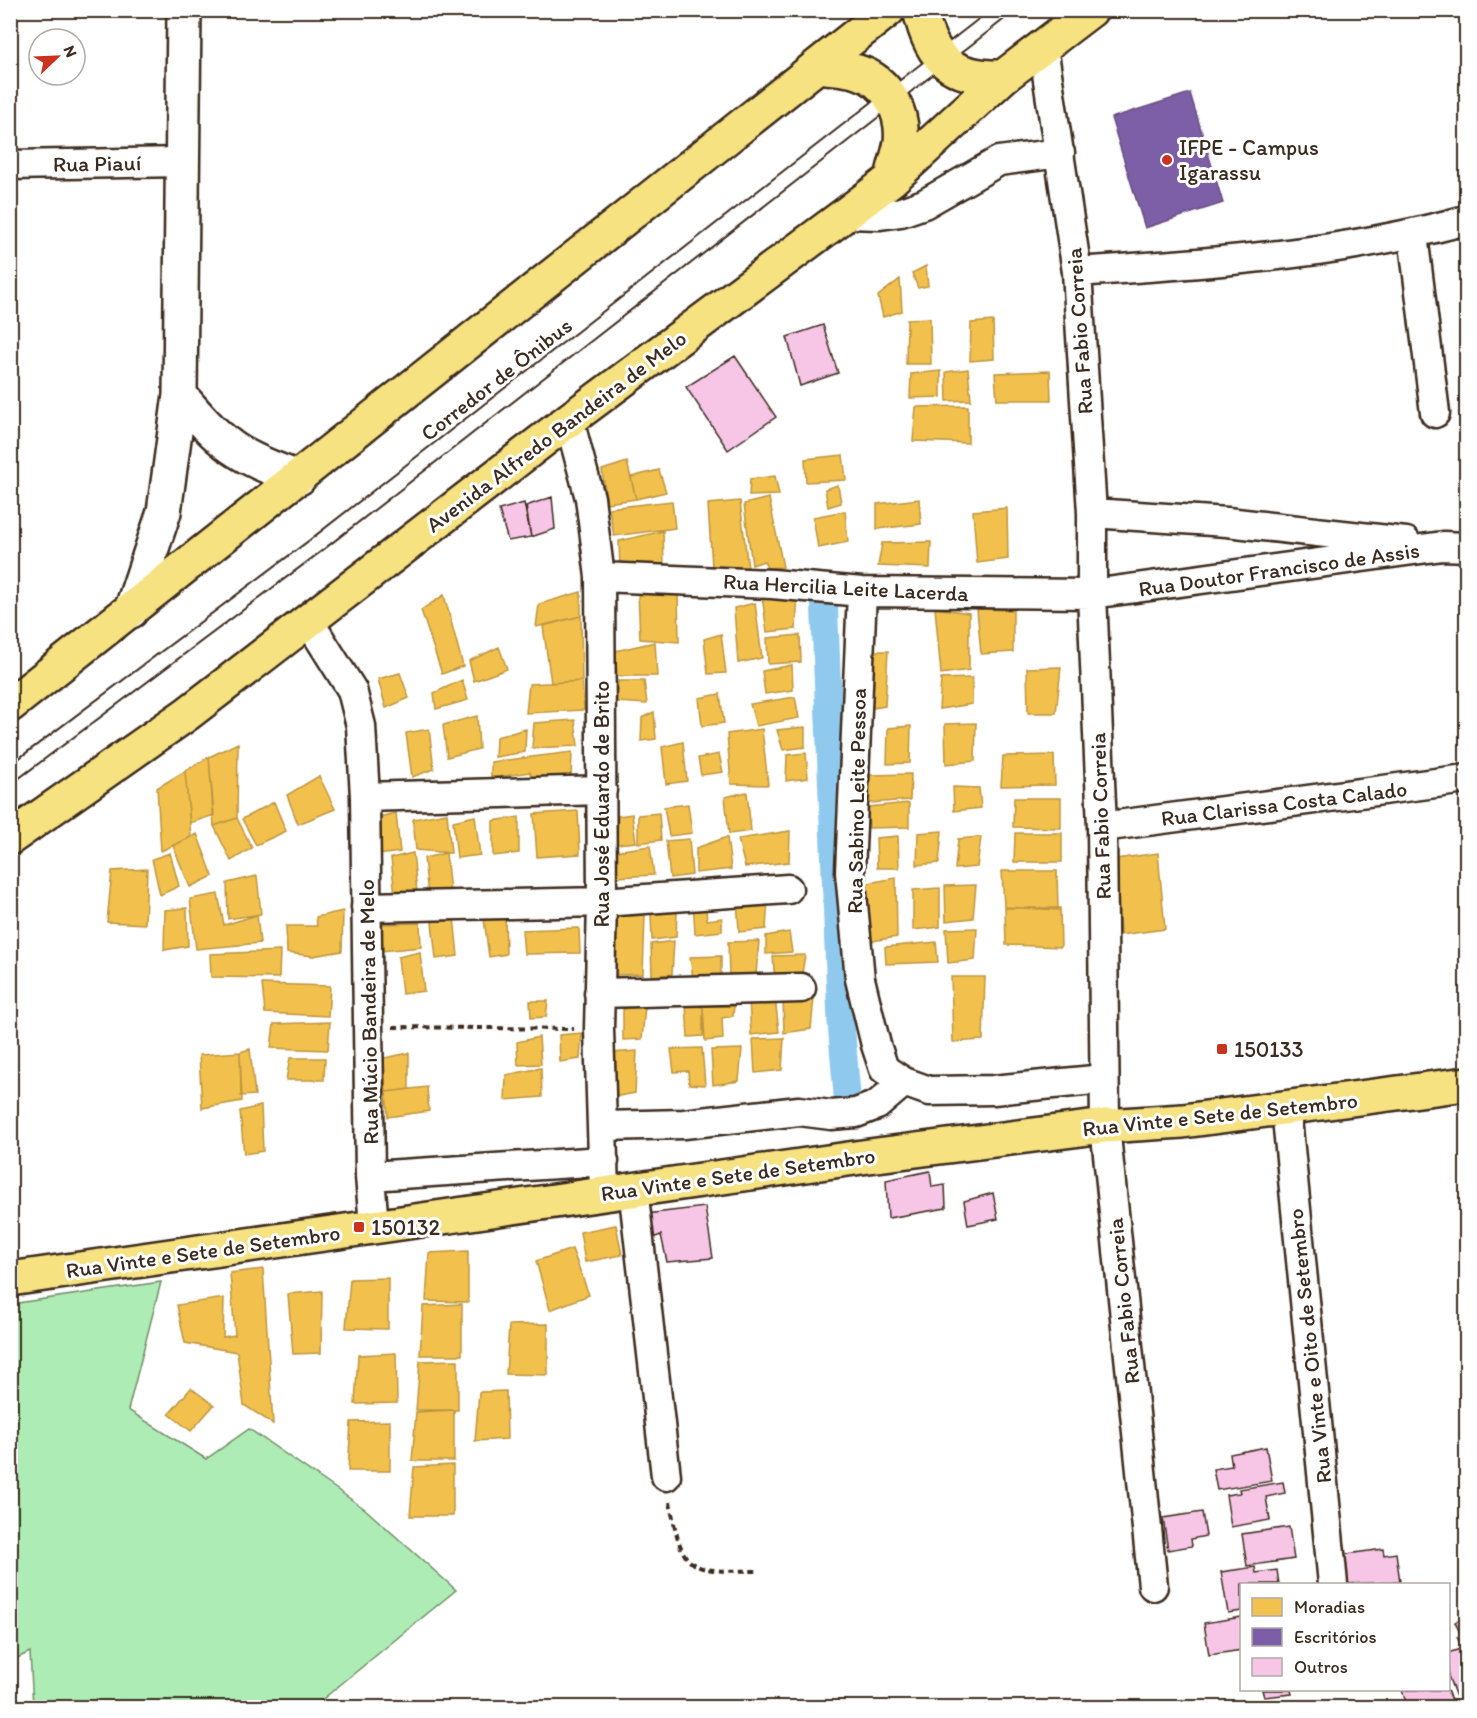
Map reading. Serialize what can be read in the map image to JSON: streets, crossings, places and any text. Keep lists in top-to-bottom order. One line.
{"streets":{"main road":["Avenida Alfredo Bandeira de Melo","Rua Vinte e Sete de Setembro"],"street":["Rua Piauí","Rua Fabio Correia","Rua Doutor Francisco de Assis","Rua Hercilia Leite Lacerda","Rua Sabino Leite Pessoa","Rua Clarissa Costa Calado","Rua José Eduardo de Brito","Rua Múcio Bandeira de Melo","Rua Vinte e Oito de Setembro"],"lane":["Corredor de Ônibus"]},"crossings":[["Rua Fabio Correia","Avenida Alfredo Bandeira de Melo"],["Rua Fabio Correia","Rua Doutor Francisco de Assis"],["Rua Fabio Correia","Rua Hercilia Leite Lacerda"],["Rua Fabio Correia","Rua Sabino Leite Pessoa"],["Rua Fabio Correia","Rua Clarissa Costa Calado"],["Rua Fabio Correia","Rua Vinte e Sete de Setembro"],["Avenida Alfredo Bandeira de Melo","Rua José Eduardo de Brito"],["Avenida Alfredo Bandeira de Melo","Rua Múcio Bandeira de Melo"],["Rua Doutor Francisco de Assis","Rua Hercilia Leite Lacerda"],["Rua Hercilia Leite Lacerda","Rua Sabino Leite Pessoa"],["Rua Hercilia Leite Lacerda","Rua José Eduardo de Brito"],["Rua José Eduardo de Brito","Rua Vinte e Sete de Setembro"],["Rua Múcio Bandeira de Melo","Rua Vinte e Sete de Setembro"],["Rua Vinte e Sete de Setembro","Rua Vinte e Oito de Setembro"]],"places":{"other":["IFPE - Campus Igarassu"],"transit":["150133","150132"]},"legend":["Moradias","Escritórios","Outros"],"north":"top right"}
